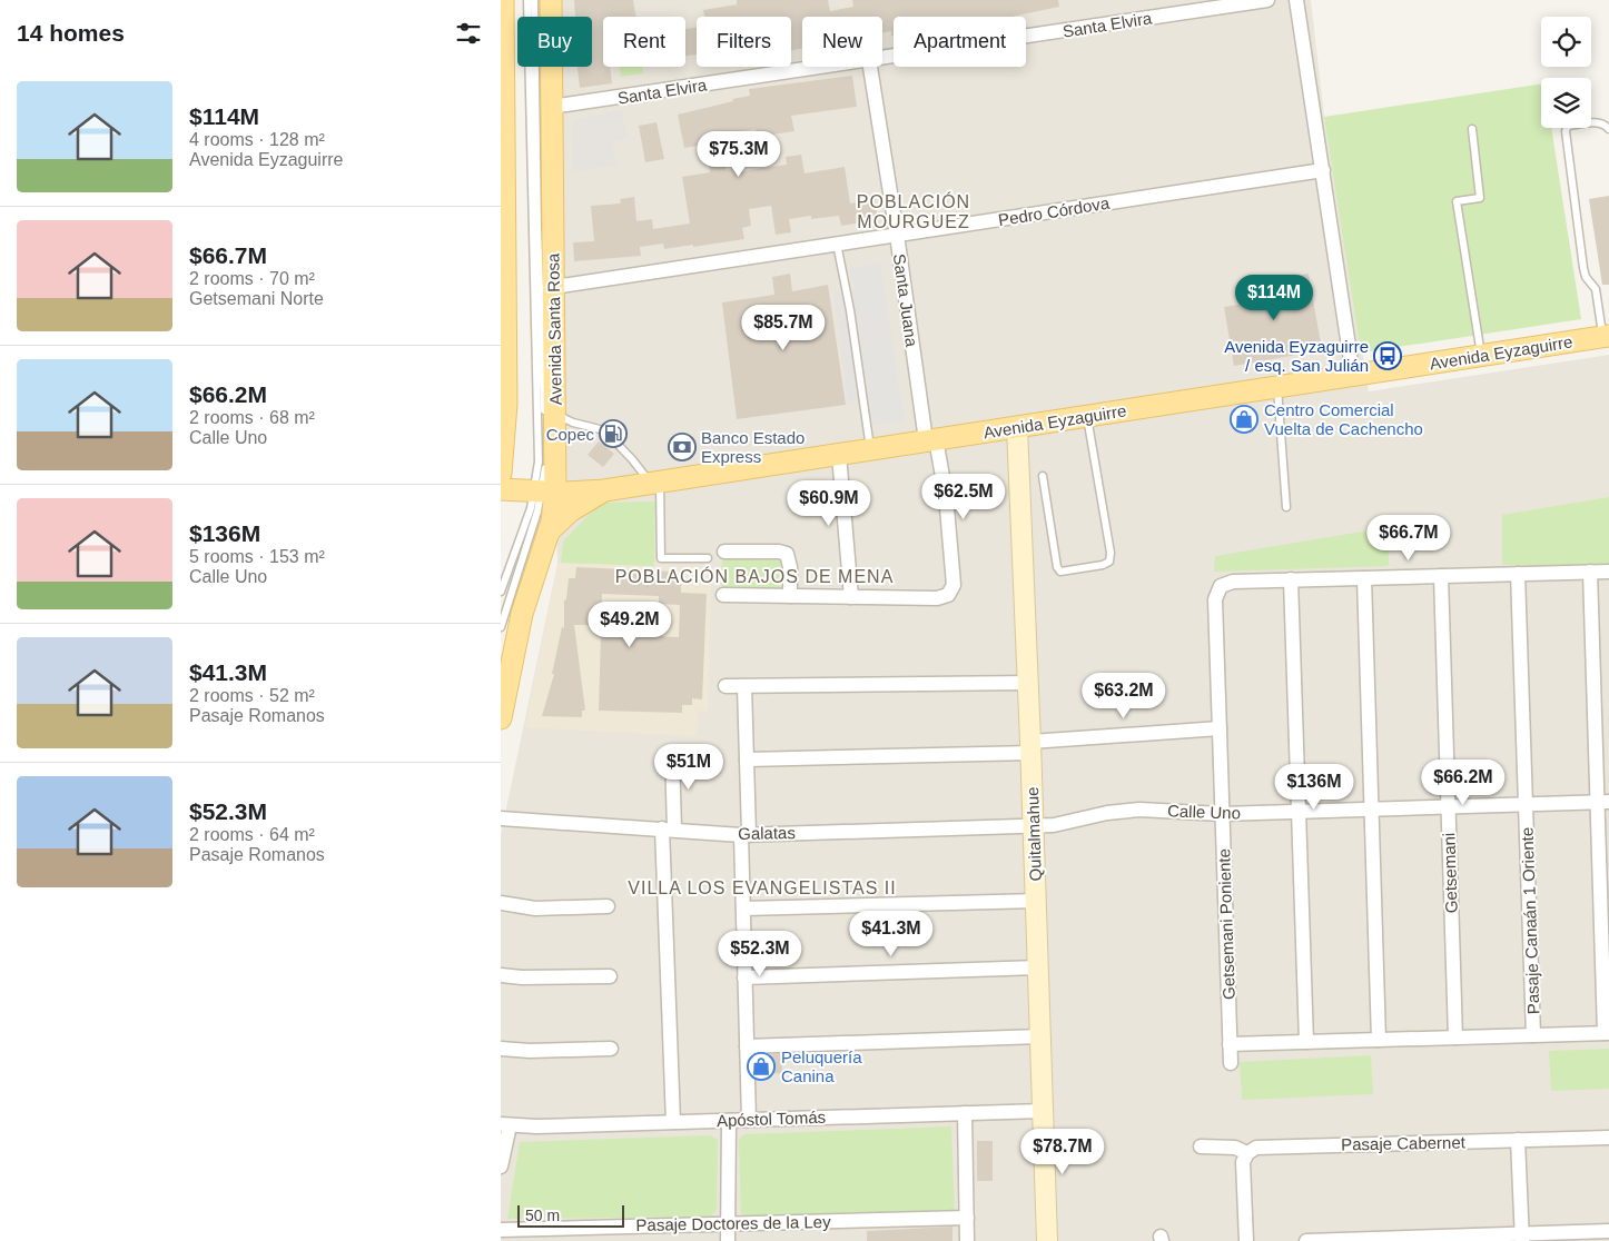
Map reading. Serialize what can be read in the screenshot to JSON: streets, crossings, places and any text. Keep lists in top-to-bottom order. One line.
{"streets":{"main road":["Avenida Santa Rosa","Avenida Eyzaguirre"],"street":["Santa Elvira","Pedro Córdova","Santa Juana","Calle Uno","Galatas","Quitalmahue","Getsemani","Pasaje Canaán 1 Oriente","Getsemani Poniente","Apóstol Tomás","Pasaje Cabernet","Pasaje Doctores de la Ley"]},"crossings":[["Santa Elvira","Avenida Santa Rosa"],["Pedro Córdova","Santa Juana"],["Pedro Córdova","Avenida Santa Rosa"],["Santa Juana","Avenida Eyzaguirre"],["Avenida Santa Rosa","Avenida Eyzaguirre"],["Avenida Eyzaguirre","Quitalmahue"],["Calle Uno","Galatas"],["Calle Uno","Quitalmahue"],["Calle Uno","Getsemani"],["Calle Uno","Pasaje Canaán 1 Oriente"],["Calle Uno","Getsemani Poniente"],["Galatas","Quitalmahue"],["Quitalmahue","Apóstol Tomás"]],"districts":["POBLACIÓN MOURGUEZ","POBLACIÓN BAJOS DE MENA","VILLA LOS EVANGELISTAS II"],"places":{"bus stop":["Avenida Eyzaguirre / esq. San Julián"],"shop":["Centro Comercial Vuelta de Cachencho","Peluquería Canina"],"fuel station":["Copec"],"bank":["Banco Estado Express"]},"scale_bar":"50 m","page":{"heading":"14 homes","chip":["Buy","Rent","Filters","New","Apartment"],"list":[{"name":"$114M","note":"4 rooms · 128 m² · Avenida Eyzaguirre"},{"name":"$66.7M","note":"2 rooms · 70 m² · Getsemani Norte"},{"name":"$66.2M","note":"2 rooms · 68 m² · Calle Uno"},{"name":"$136M","note":"5 rooms · 153 m² · Calle Uno"},{"name":"$41.3M","note":"2 rooms · 52 m² · Pasaje Romanos"},{"name":"$52.3M","note":"2 rooms · 64 m² · Pasaje Romanos"}],"price":["$75.3M","$114M","$85.7M","$62.5M","$60.9M","$66.7M","$49.2M","$63.2M","$51M","$66.2M","$136M","$41.3M","$52.3M","$78.7M"],"scale":"50 m"}}
